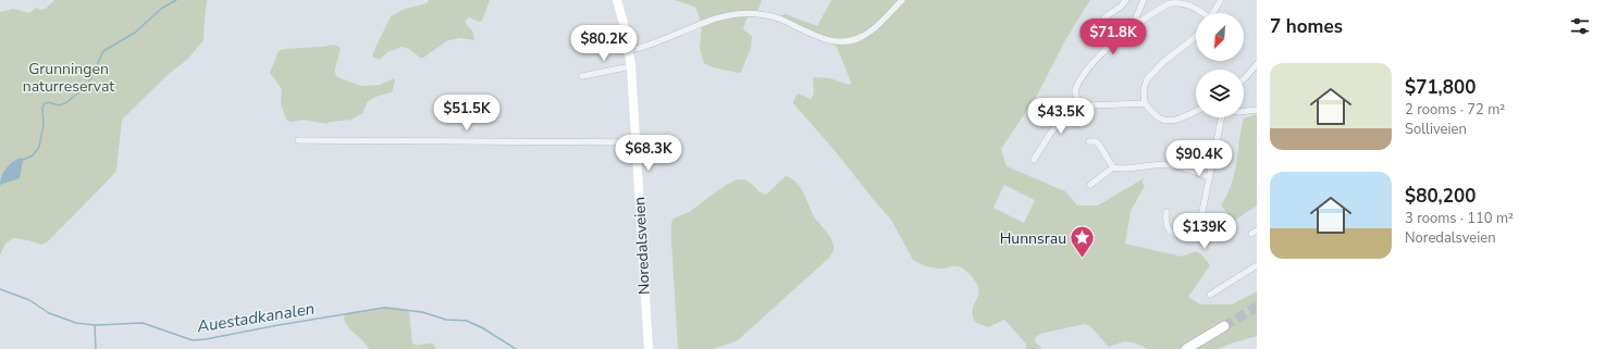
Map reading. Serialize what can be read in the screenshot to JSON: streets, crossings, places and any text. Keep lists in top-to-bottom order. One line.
{"streets":{"main road":["Noredalsveien"]},"water":["Auestadkanalen"],"parks":["Grunningen naturreservat"],"places":{"place":["Hunnsrau"]},"north":"bottom left","page":{"heading":"7 homes","price":["$71.8K","$80.2K","$51.5K","$43.5K","$68.3K","$90.4K","$139K"],"list":[{"name":"$71,800","note":"2 rooms · 72 m² · Solliveien"},{"name":"$80,200","note":"3 rooms · 110 m² · Noredalsveien"}]}}
